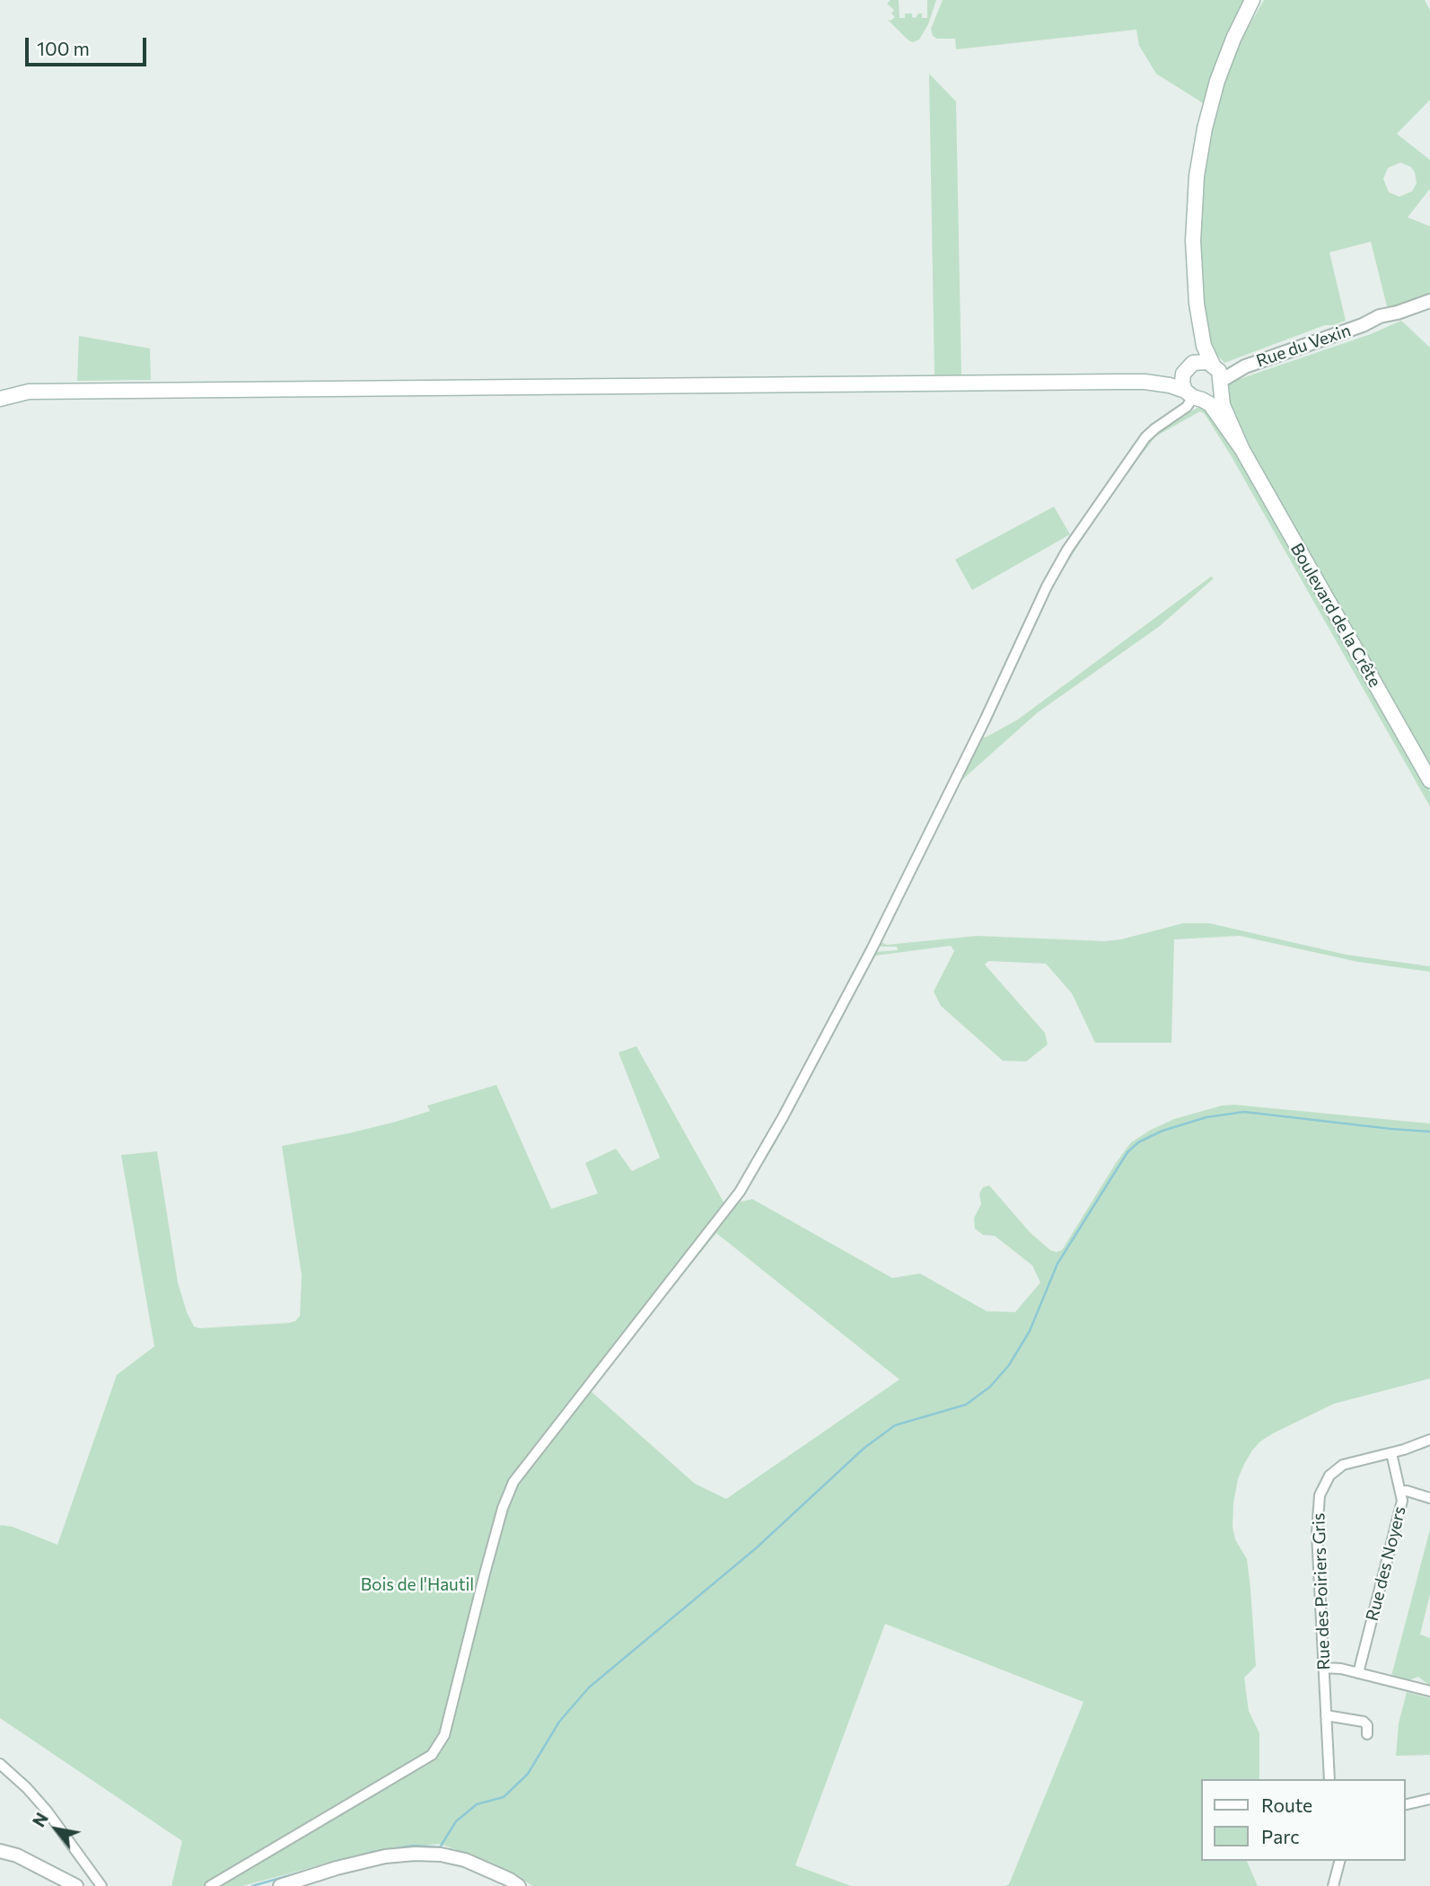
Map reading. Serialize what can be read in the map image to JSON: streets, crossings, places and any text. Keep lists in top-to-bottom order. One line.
{"streets":{"main road":["Boulevard de la Crête"],"street":["Rue du Vexin","Rue des Noyers","Rue des Poiriers Gris"]},"crossings":[["Rue du Vexin","Boulevard de la Crête"],["Rue des Noyers","Rue des Poiriers Gris"]],"parks":["Bois de l'Hautil"],"legend":["Route","Parc"],"scale_bar":"100 m","north":"top left"}
